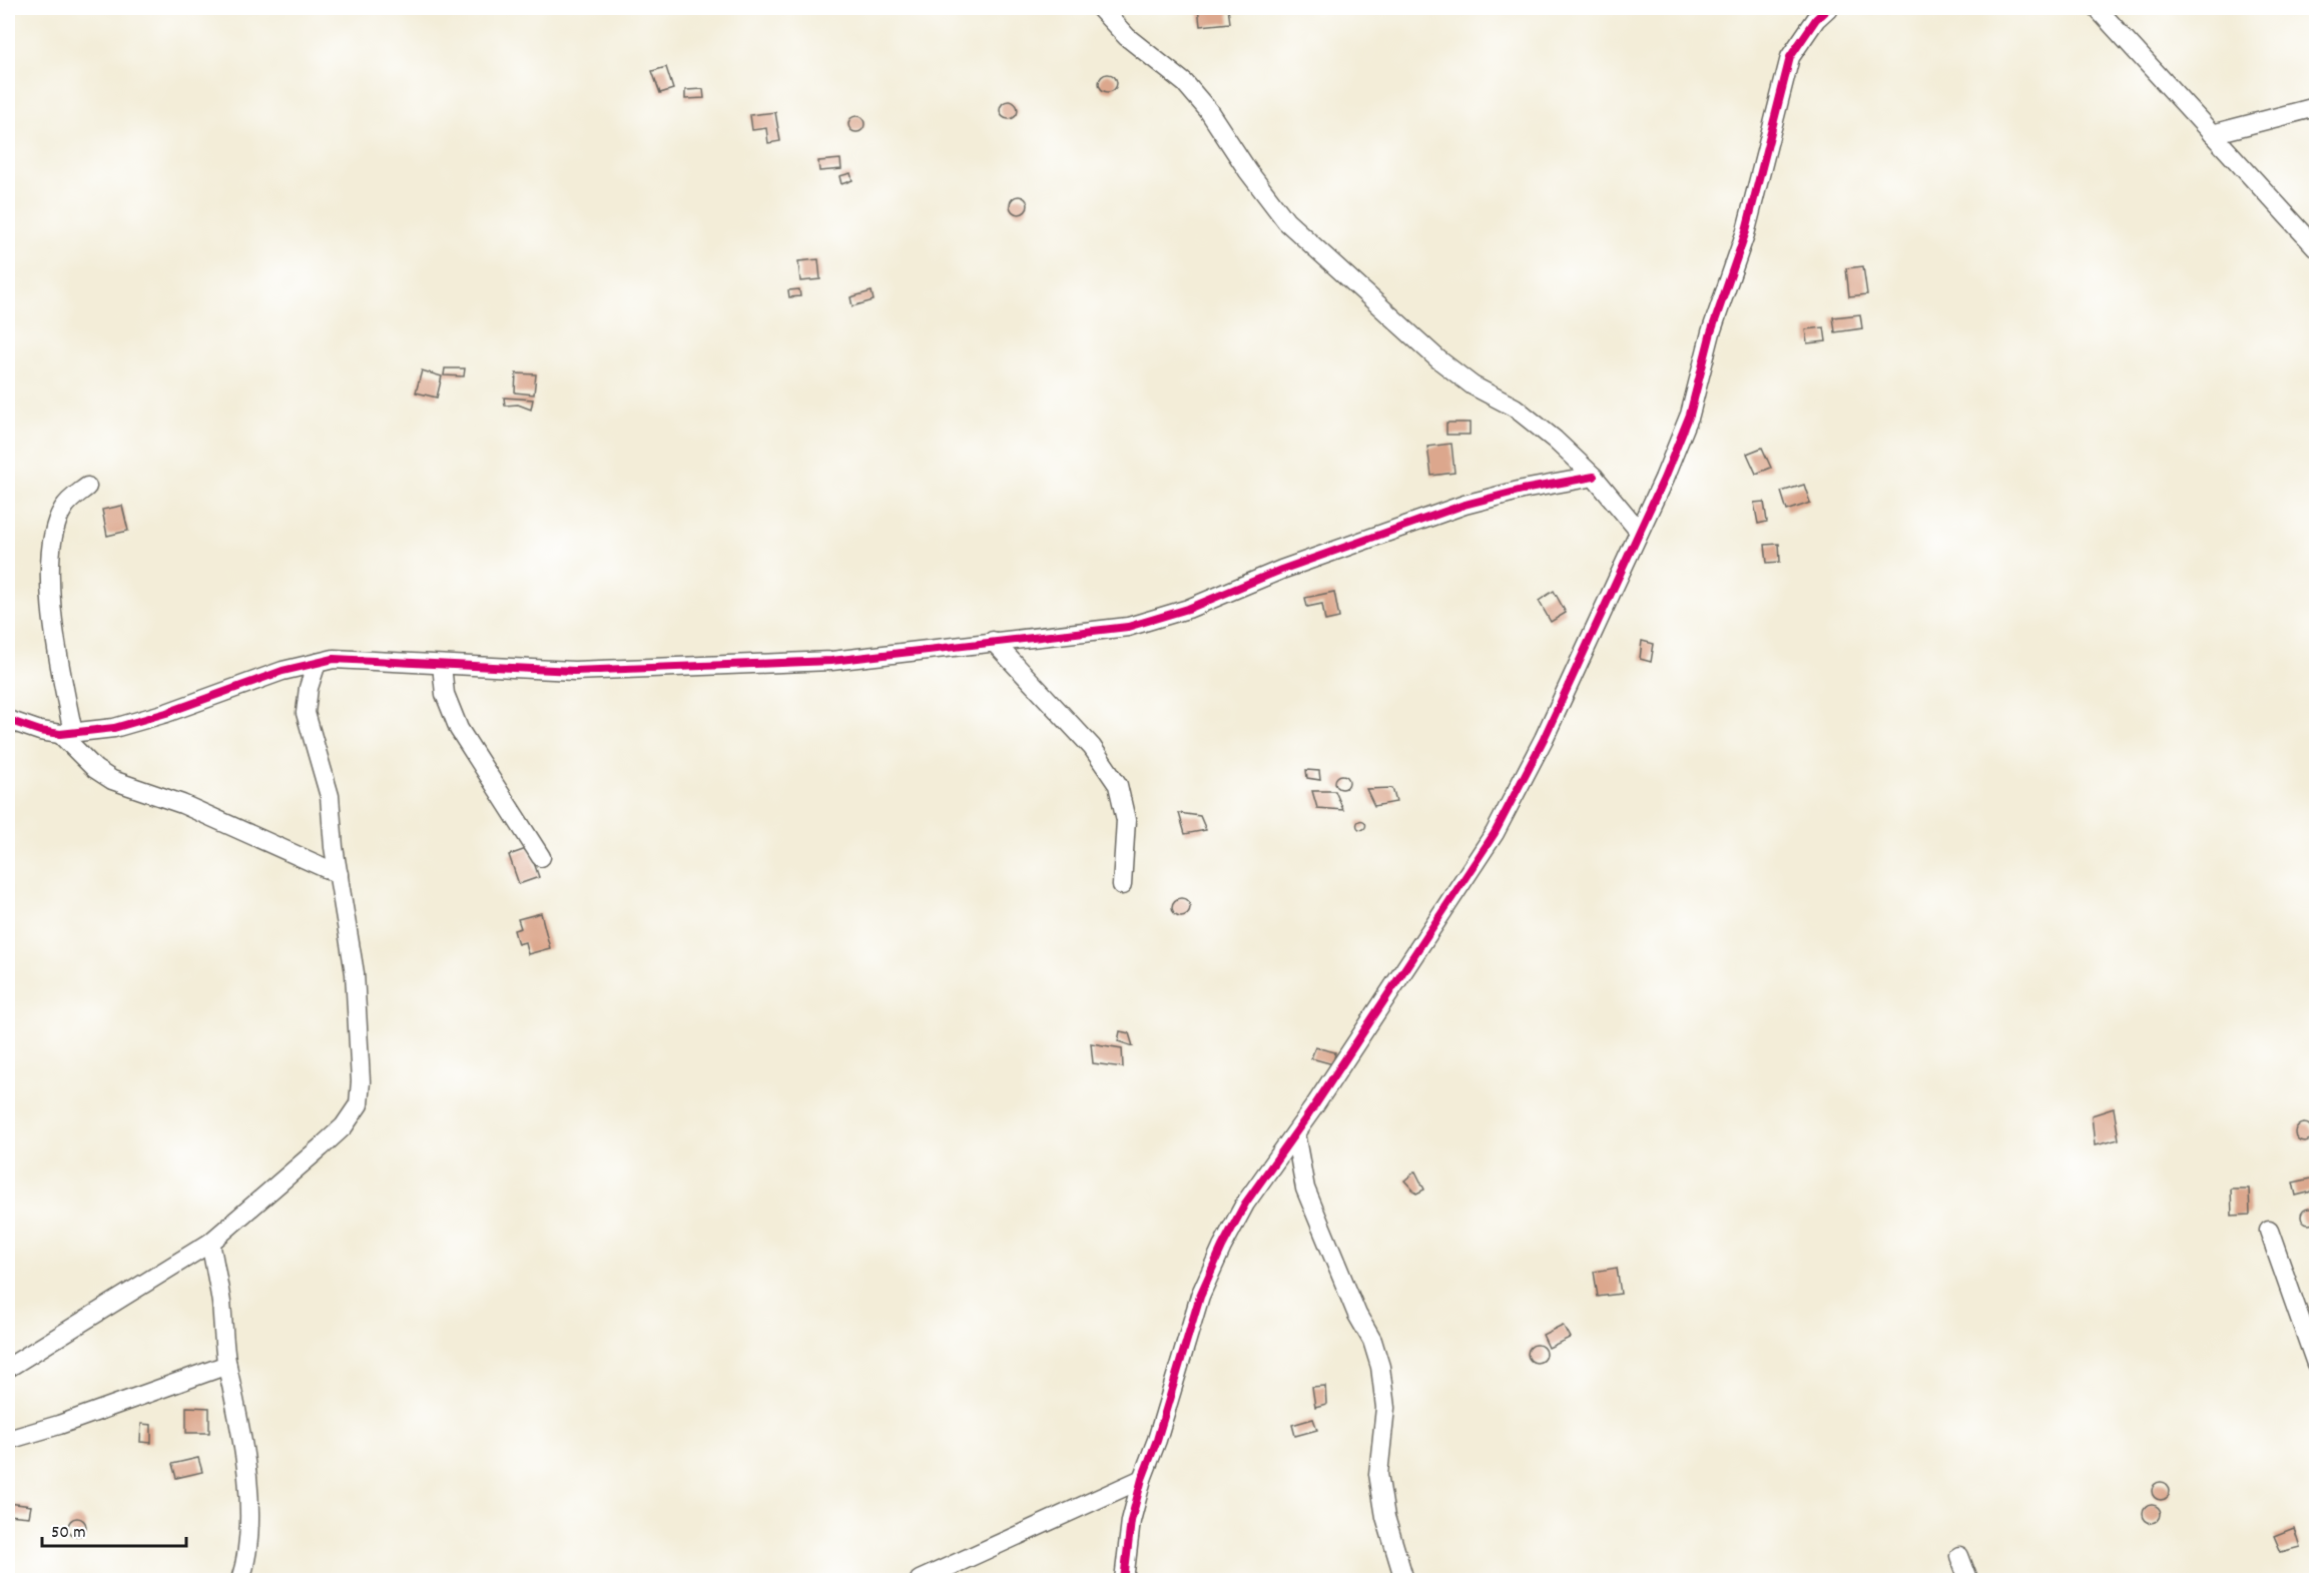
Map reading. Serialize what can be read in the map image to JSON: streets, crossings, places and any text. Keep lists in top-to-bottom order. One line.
{"scale_bar":"50 m"}
